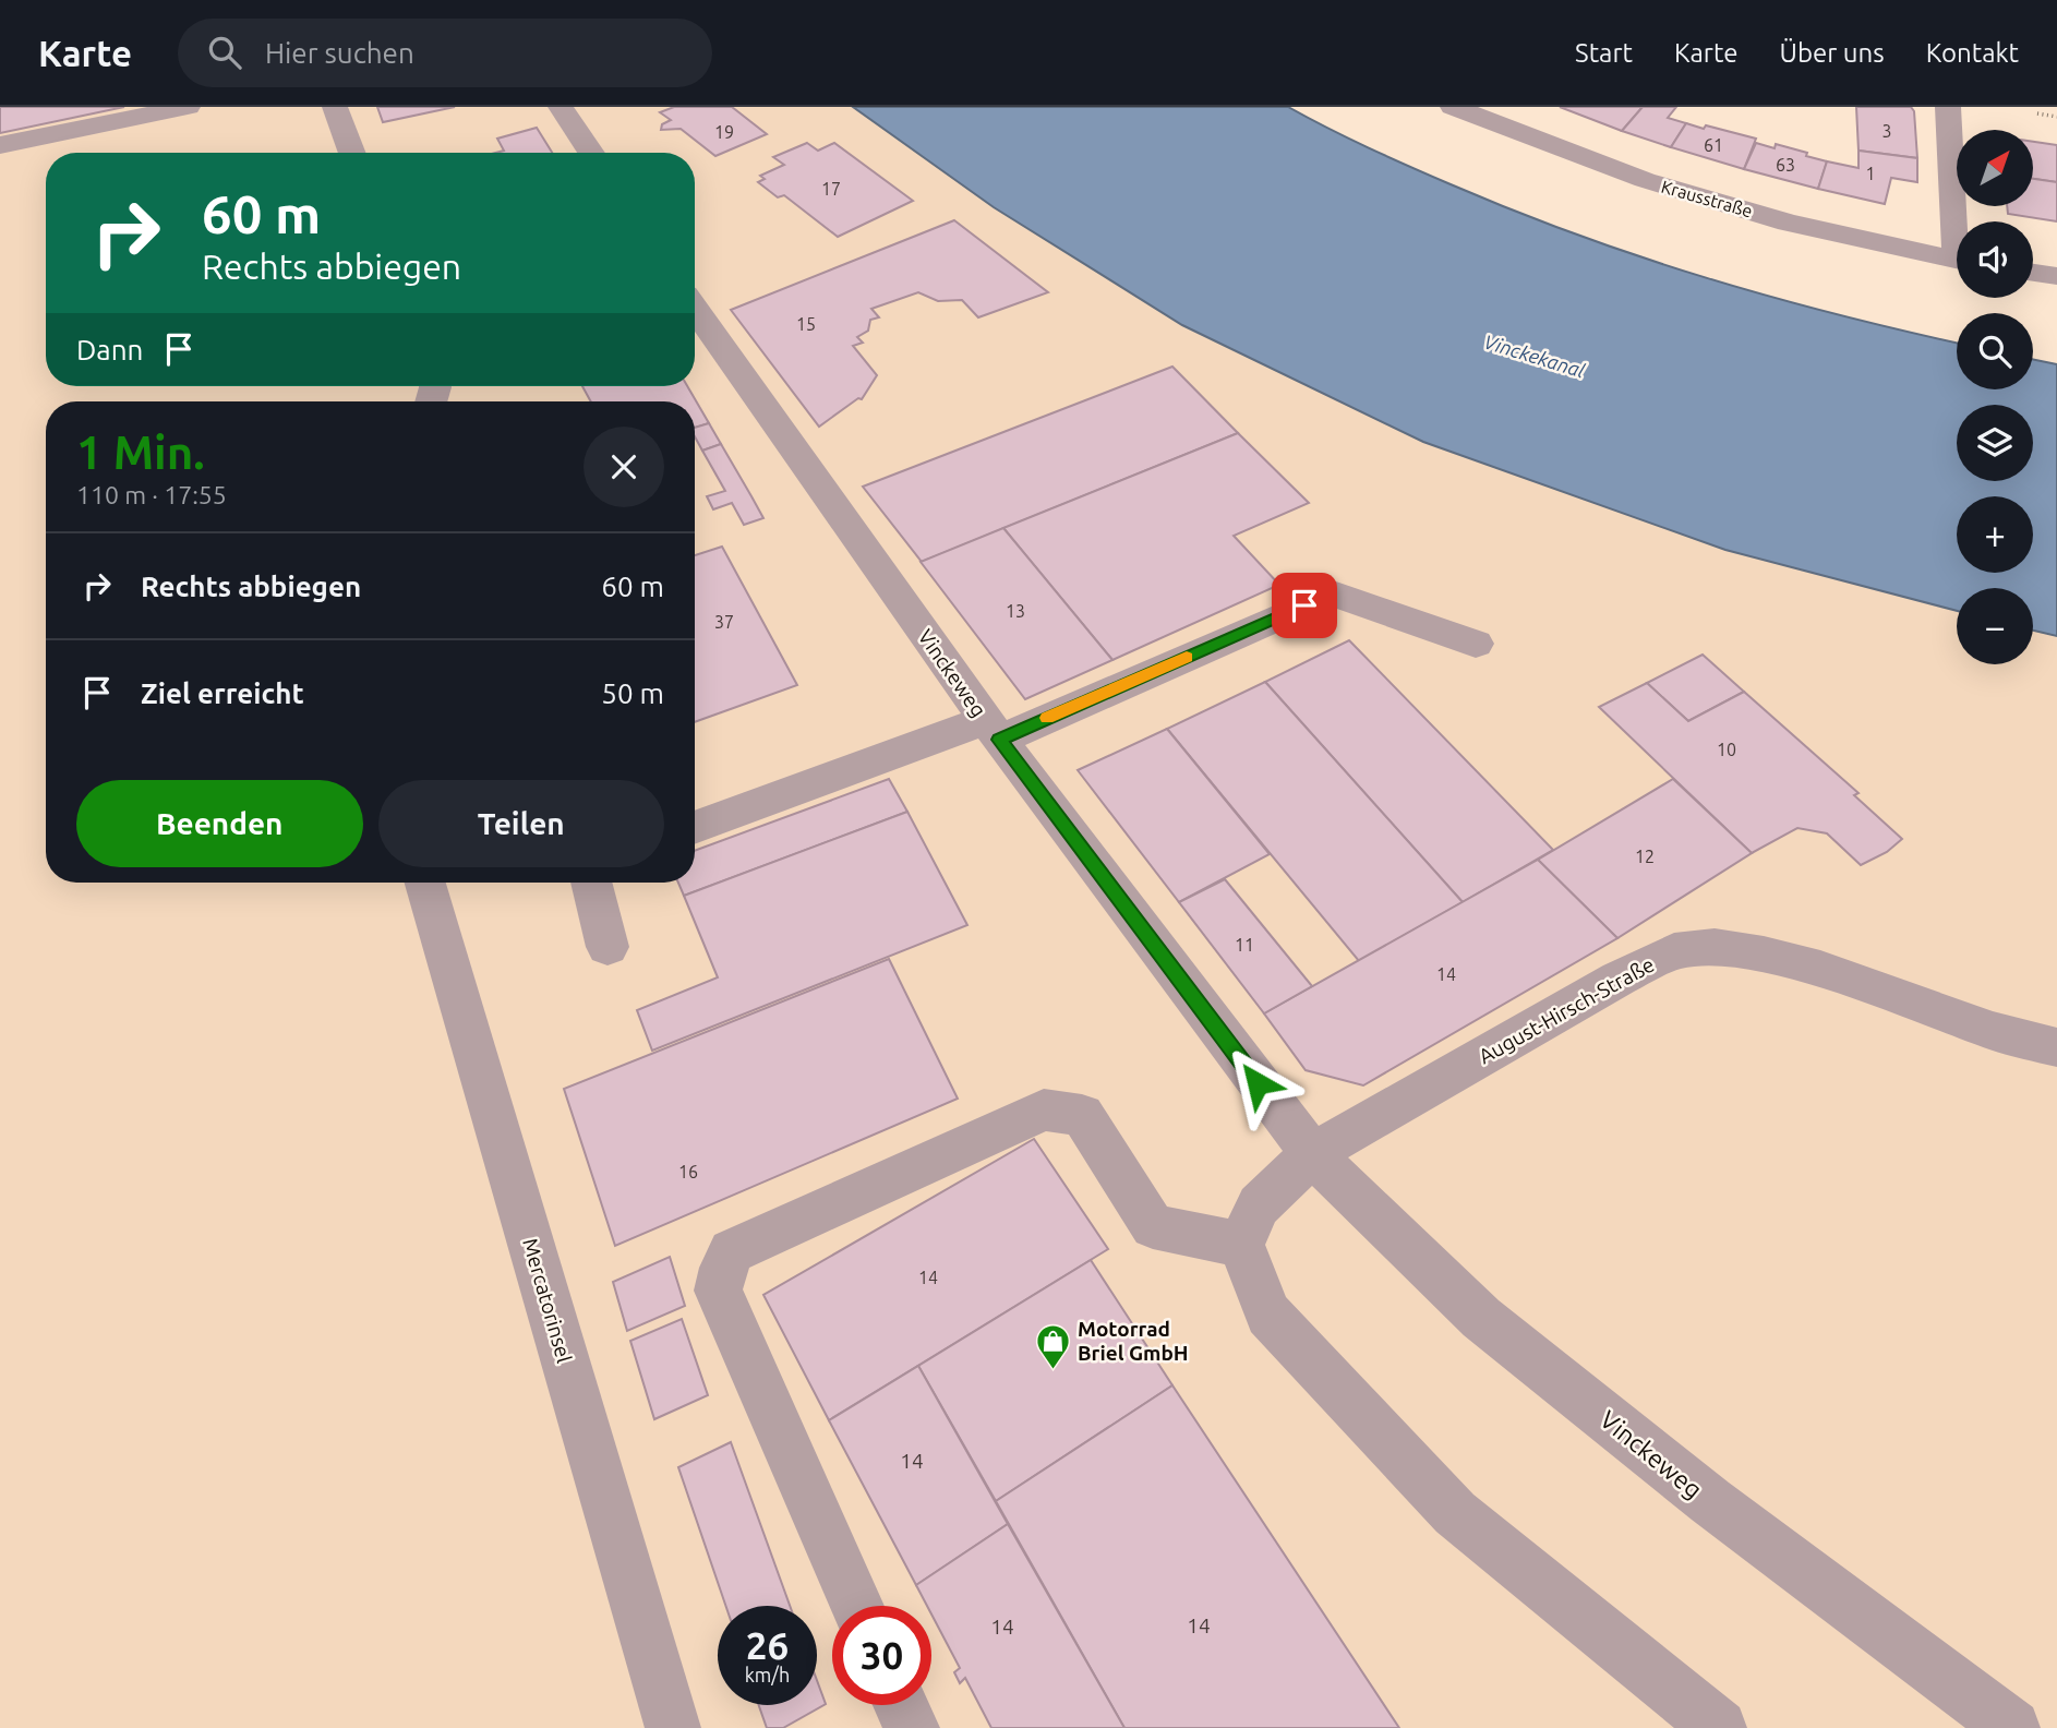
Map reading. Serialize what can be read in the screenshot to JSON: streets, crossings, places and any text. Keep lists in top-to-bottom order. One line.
{"streets":{"street":["Krausstraße","Vinckeweg","August-Hirsch-Straße","Mercatorinsel"]},"crossings":[["Vinckeweg","August-Hirsch-Straße"]],"water":["Vinckekanal"],"places":{"shop":["Motorrad Briel GmbH"]},"house_numbers":["3","19","61","63","1","17","15","13","37","10","12","11","14","16","14","14","14","14"],"north":"top right","page":{"header":"Karte","search":"Hier suchen","nav":["Start","Karte","Über uns","Kontakt"],"map_buttons":["+","−"],"turn":["60 m","Rechts abbiegen"],"then":"Dann","heading":["1 Min.","110 m · 17:55"],"list":[{"name":"Rechts abbiegen","value":"60 m"},{"name":"Ziel erreicht","value":"50 m"}],"buttons":["Beenden","Teilen"],"speed":"26 km/h","limit":"30"}}
